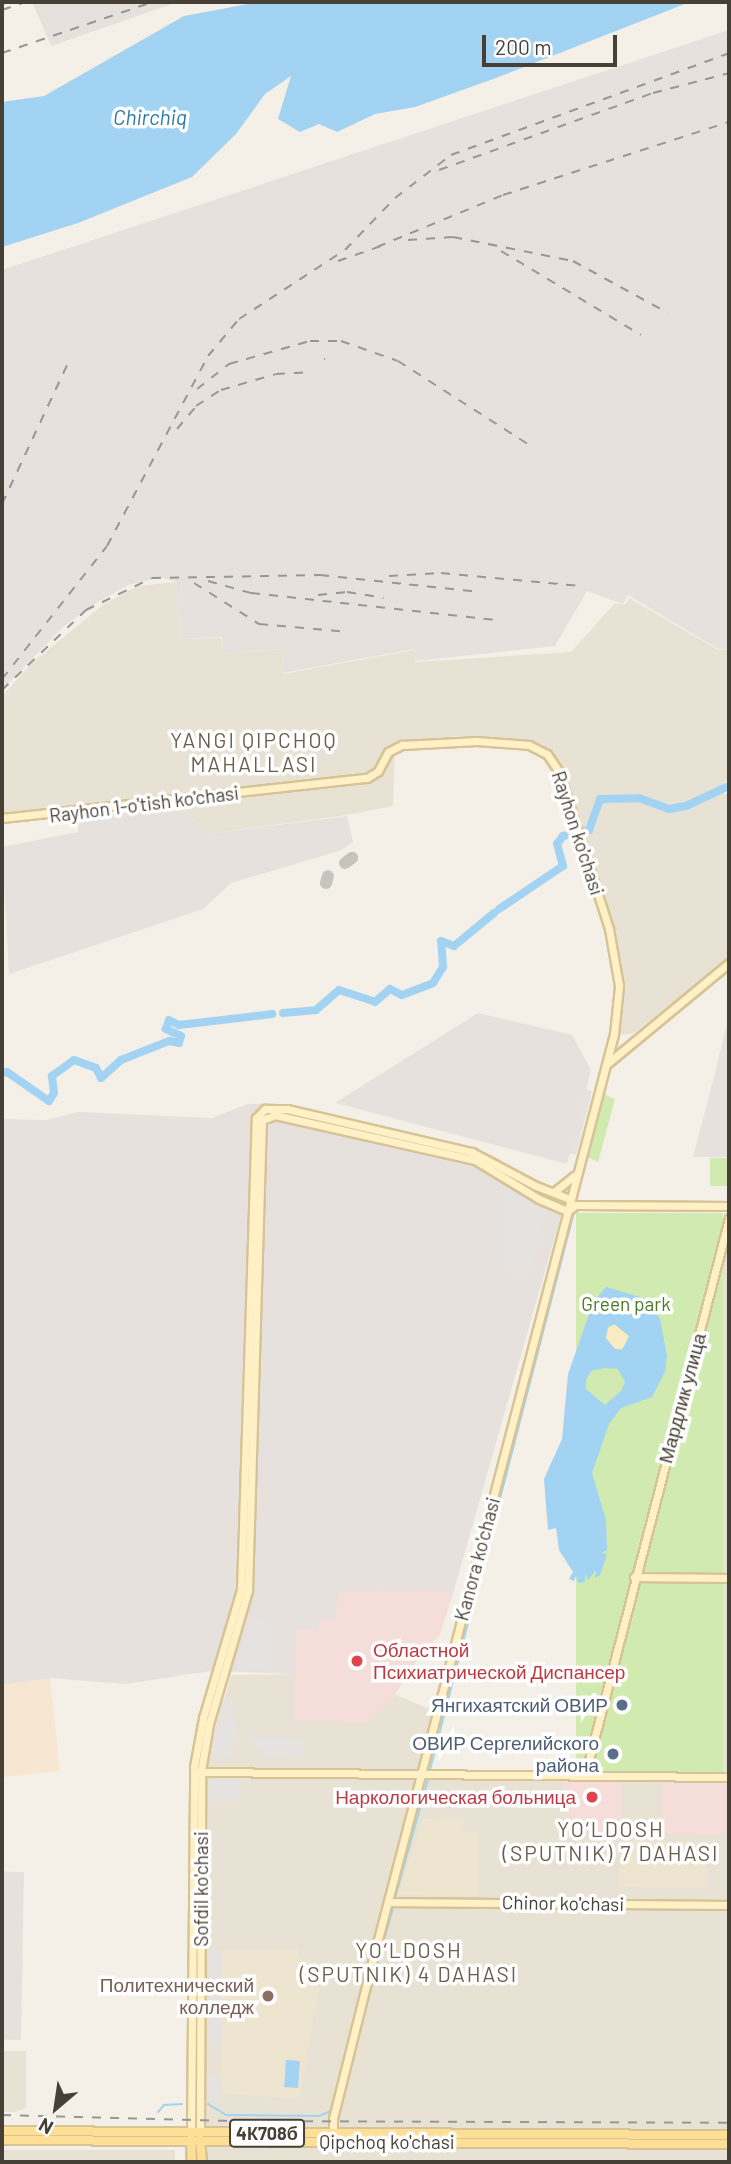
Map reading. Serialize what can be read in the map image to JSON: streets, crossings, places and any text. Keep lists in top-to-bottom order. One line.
{"streets":{"main road":["4К708б","Qipchoq ko'chasi"],"street":["Rayhon 1-o'tish ko'chasi","Rayhon ko'chasi","Мардлик улица","Kanora ko'chasi","Sofdil ko'chasi","Chinor ko'chasi"]},"crossings":[["Rayhon 1-o'tish ko'chasi","Rayhon ko'chasi"],["Rayhon ko'chasi","Kanora ko'chasi"],["Kanora ko'chasi","Chinor ko'chasi"],["Kanora ko'chasi","Qipchoq ko'chasi"],["Sofdil ko'chasi","Qipchoq ko'chasi"]],"districts":["YANGI QIPCHOQ MAHALLASI","YO‘LDOSH (SPUTNIK) 7 DAHASI","YO‘LDOSH (SPUTNIK) 4 DAHASI"],"water":["Chirchiq"],"parks":["Green park"],"places":["Областной Психиатрической Диспансер","Янгихаятский ОВИР","ОВИР Сергелийского района","Наркологическая больница","Политехнический колледж"],"scale_bar":"200 m","north":"bottom left"}
